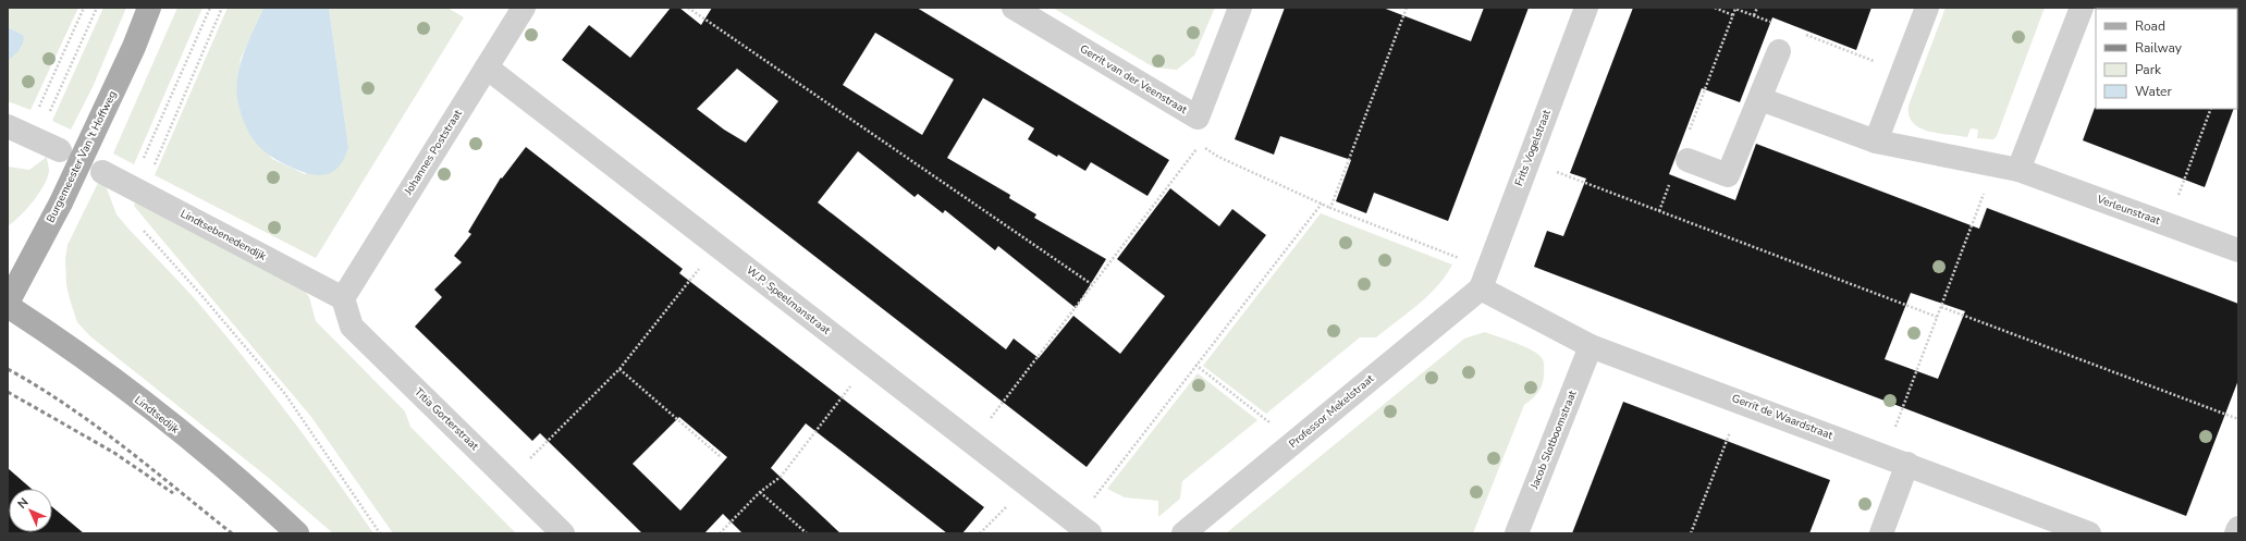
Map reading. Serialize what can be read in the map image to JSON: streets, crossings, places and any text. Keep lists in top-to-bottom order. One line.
{"streets":{"main road":["Burgemeester Van 't Hoffweg","Lindtsedijk"],"street":["Gerrit van der Veenstraat","Frits Vogelstraat","Johannes Poststraat","Verleunstraat","Lindtsebenedendijk","W.P. Speelmanstraat","Professor Mekelstraat","Gerrit de Waardstraat","Titia Gorterstraat","Jacob Slotboomstraat"]},"crossings":[["Frits Vogelstraat","Professor Mekelstraat"],["Frits Vogelstraat","Gerrit de Waardstraat"],["Johannes Poststraat","Lindtsebenedendijk"],["Johannes Poststraat","W.P. Speelmanstraat"],["Johannes Poststraat","Titia Gorterstraat"],["Burgemeester Van 't Hoffweg","Lindtsedijk"],["Lindtsebenedendijk","Titia Gorterstraat"],["Professor Mekelstraat","Gerrit de Waardstraat"],["Gerrit de Waardstraat","Jacob Slotboomstraat"]],"legend":["Road","Railway","Park","Water"],"north":"top left"}
